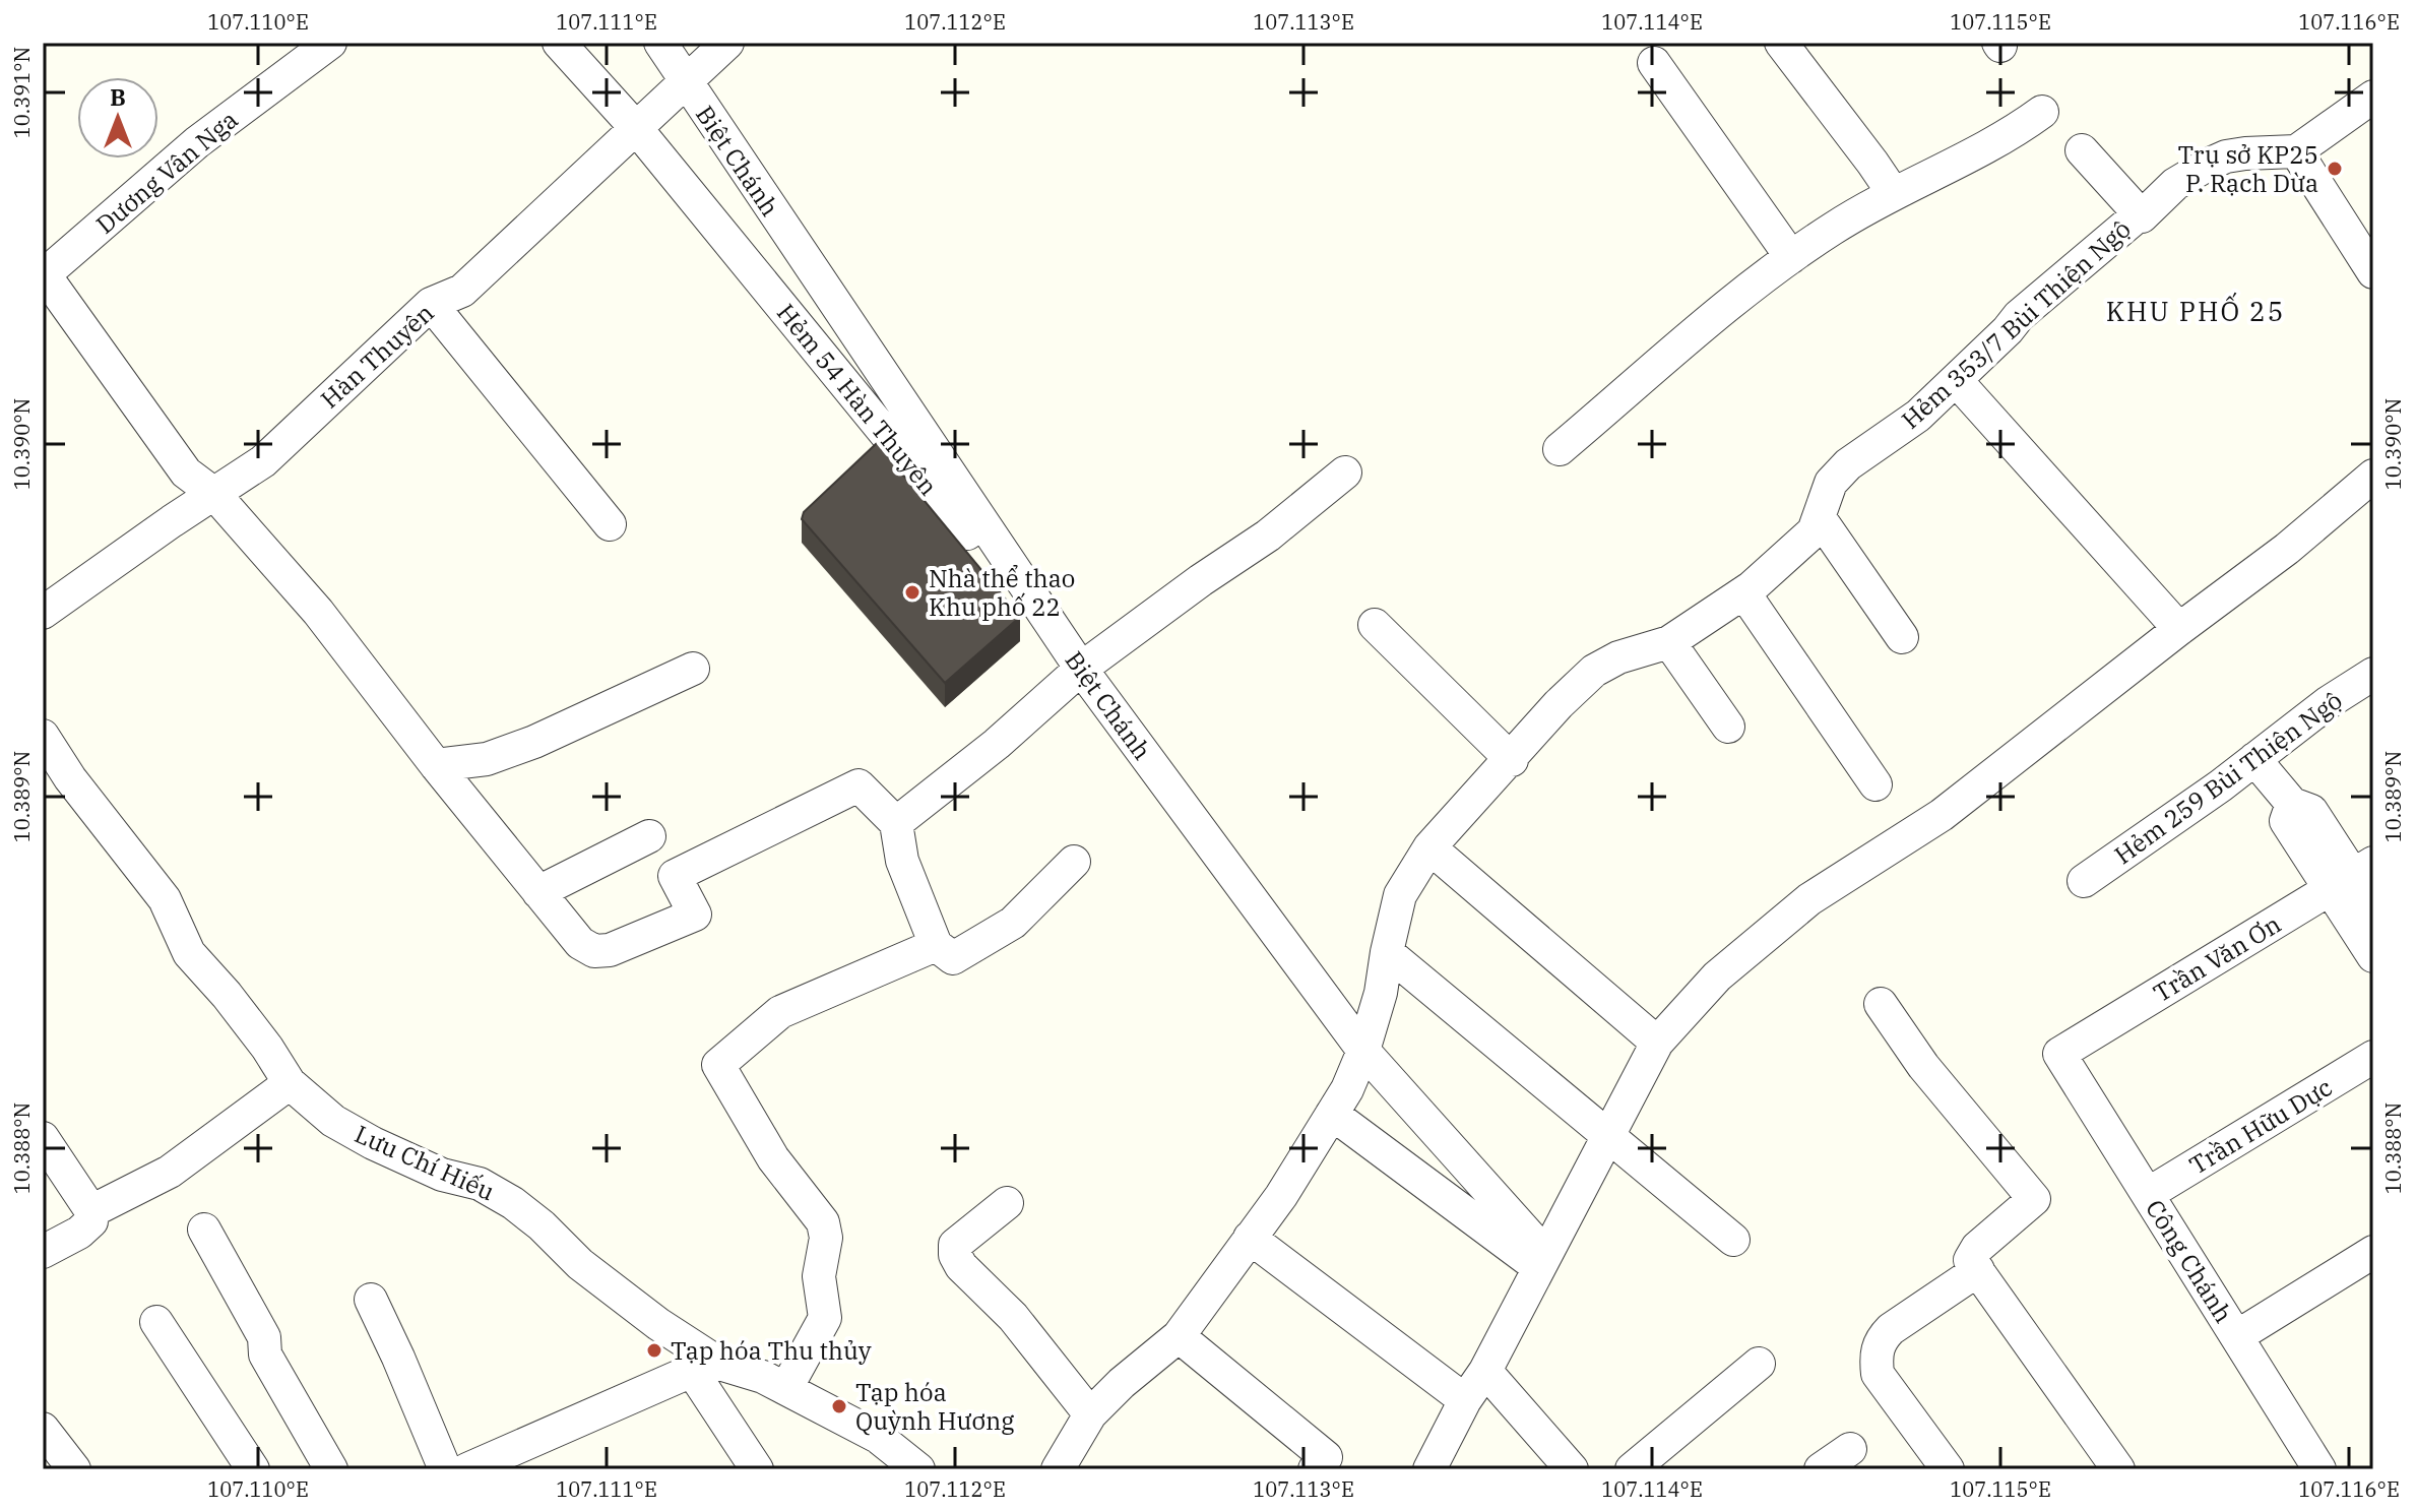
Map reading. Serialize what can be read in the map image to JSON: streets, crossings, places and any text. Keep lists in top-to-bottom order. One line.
{"streets":{"street":["Biệt Chánh","Dương Vân Nga","Hẻm 353/7 Bùi Thiện Ngộ","Hàn Thuyên","Hẻm 54 Hàn Thuyên","Hẻm 259 Bùi Thiện Ngộ","Trần Văn Ơn","Trần Hữu Dực","Lưu Chí Hiếu","Công Chánh"]},"crossings":[["Biệt Chánh","Hẻm 353/7 Bùi Thiện Ngộ"],["Biệt Chánh","Hàn Thuyên"],["Biệt Chánh","Hẻm 54 Hàn Thuyên"],["Hàn Thuyên","Hẻm 54 Hàn Thuyên"],["Trần Văn Ơn","Công Chánh"],["Trần Hữu Dực","Công Chánh"]],"districts":["KHU PHỐ 25"],"places":["Trụ sở KP25 P. Rạch Dừa","Nhà thể thao Khu phố 22","Tạp hóa Thu thủy","Tạp hóa Quỳnh Hương"],"north":"top","coordinates":["107.110°E","107.111°E","107.112°E","107.113°E","107.114°E","107.115°E","107.116°E","10.391°N","10.390°N","10.389°N","10.388°N"]}
